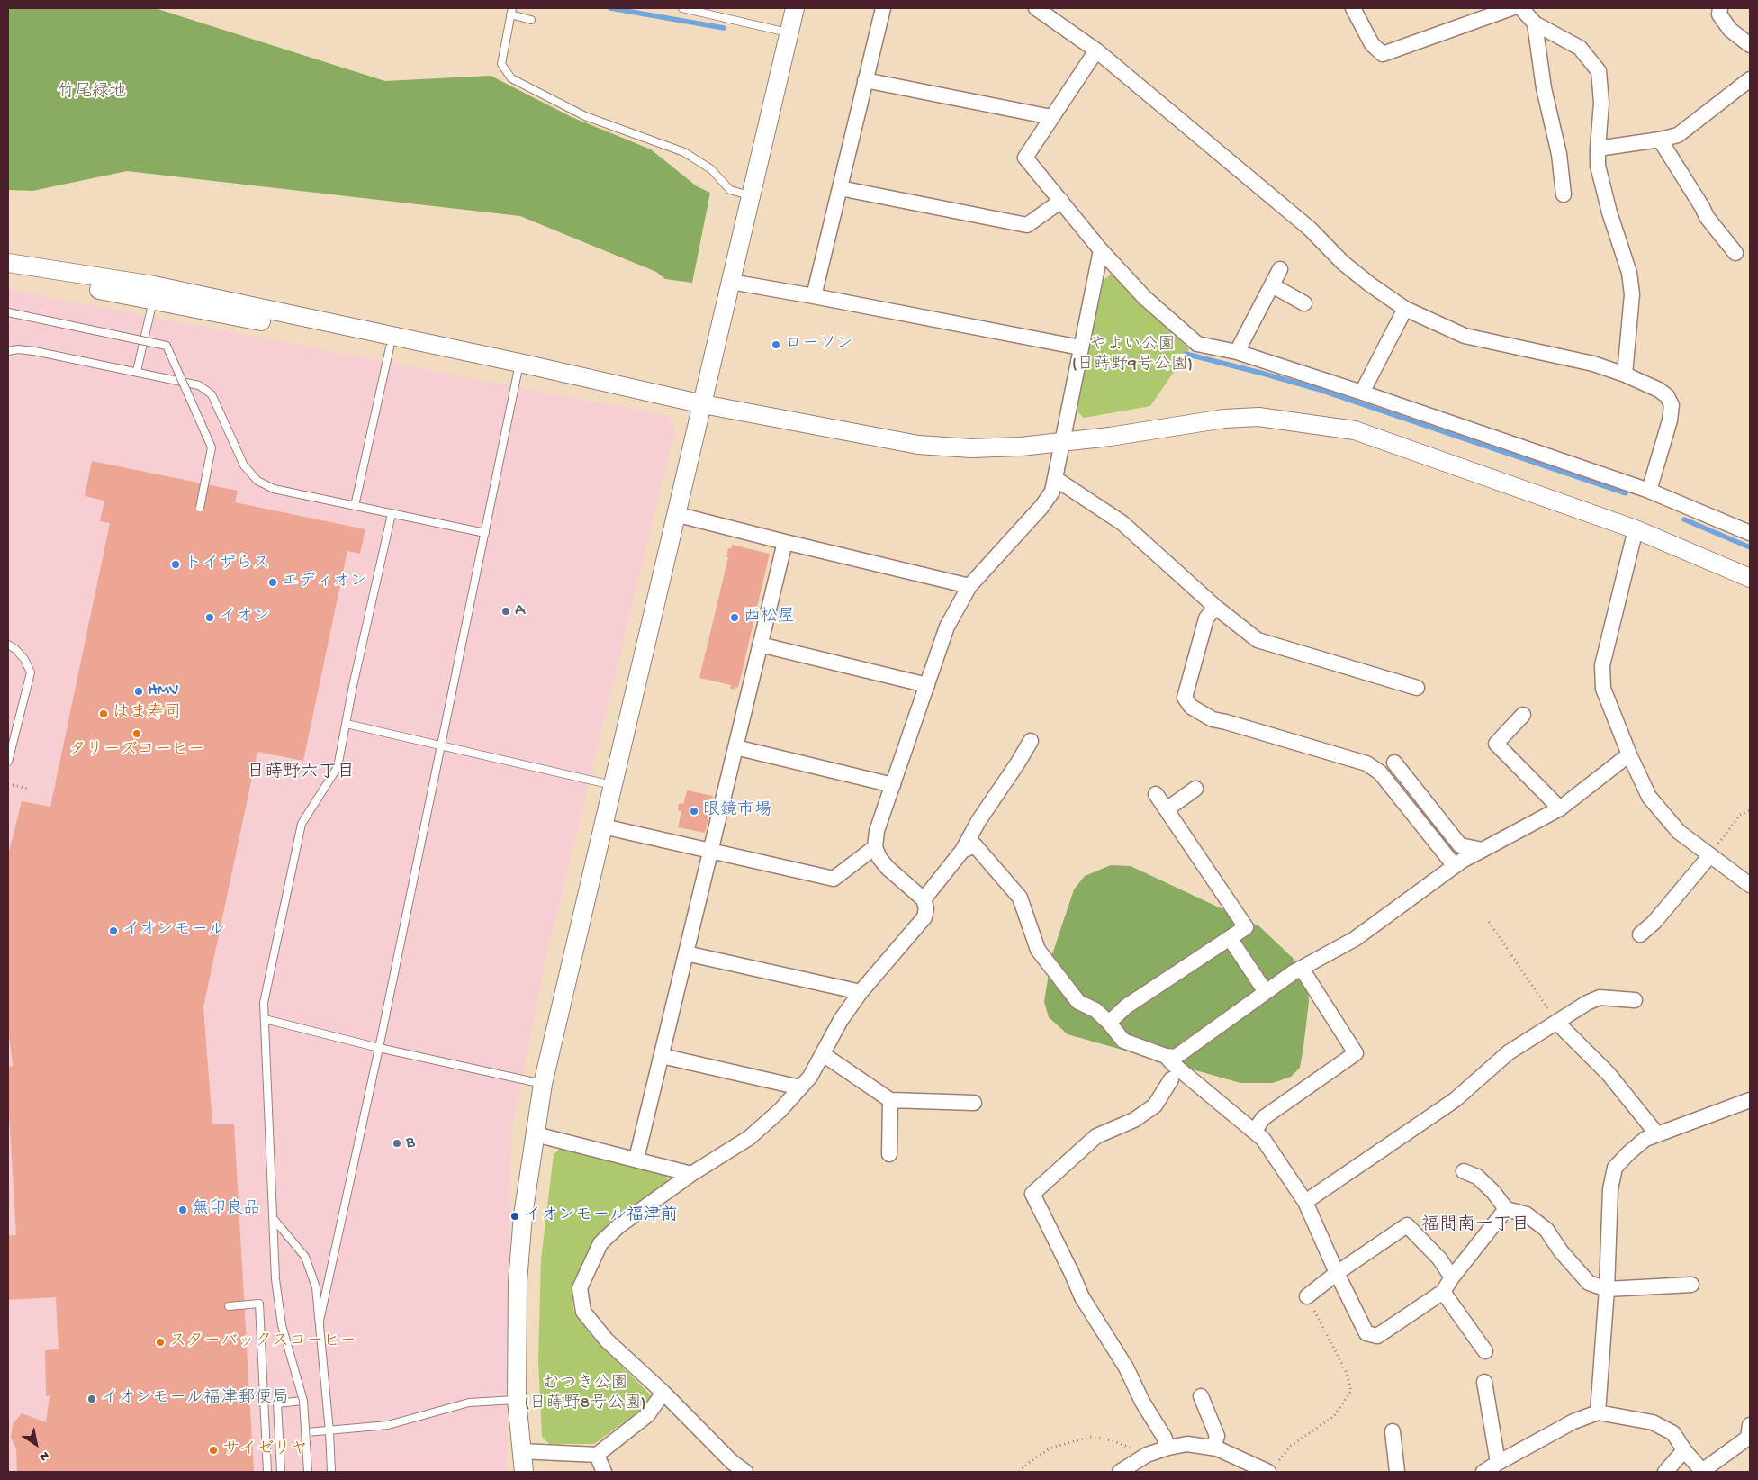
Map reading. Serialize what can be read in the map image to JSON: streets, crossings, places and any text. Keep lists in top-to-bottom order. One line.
{"districts":["日蒔野六丁目","福間南一丁目"],"parks":["竹尾緑地","やよい公園 (日蒔野9号公園)","むつき公園 (日蒔野8号公園)"],"places":["ローソン","トイザらス","エディオン","A","イオン","西松屋","HMV","はま寿司","タリーズコーヒー","眼鏡市場","イオンモール","B","無印良品","イオンモール福津前","スターバックスコーヒー","イオンモール福津郵便局","サイゼリヤ"],"north":"bottom right"}
